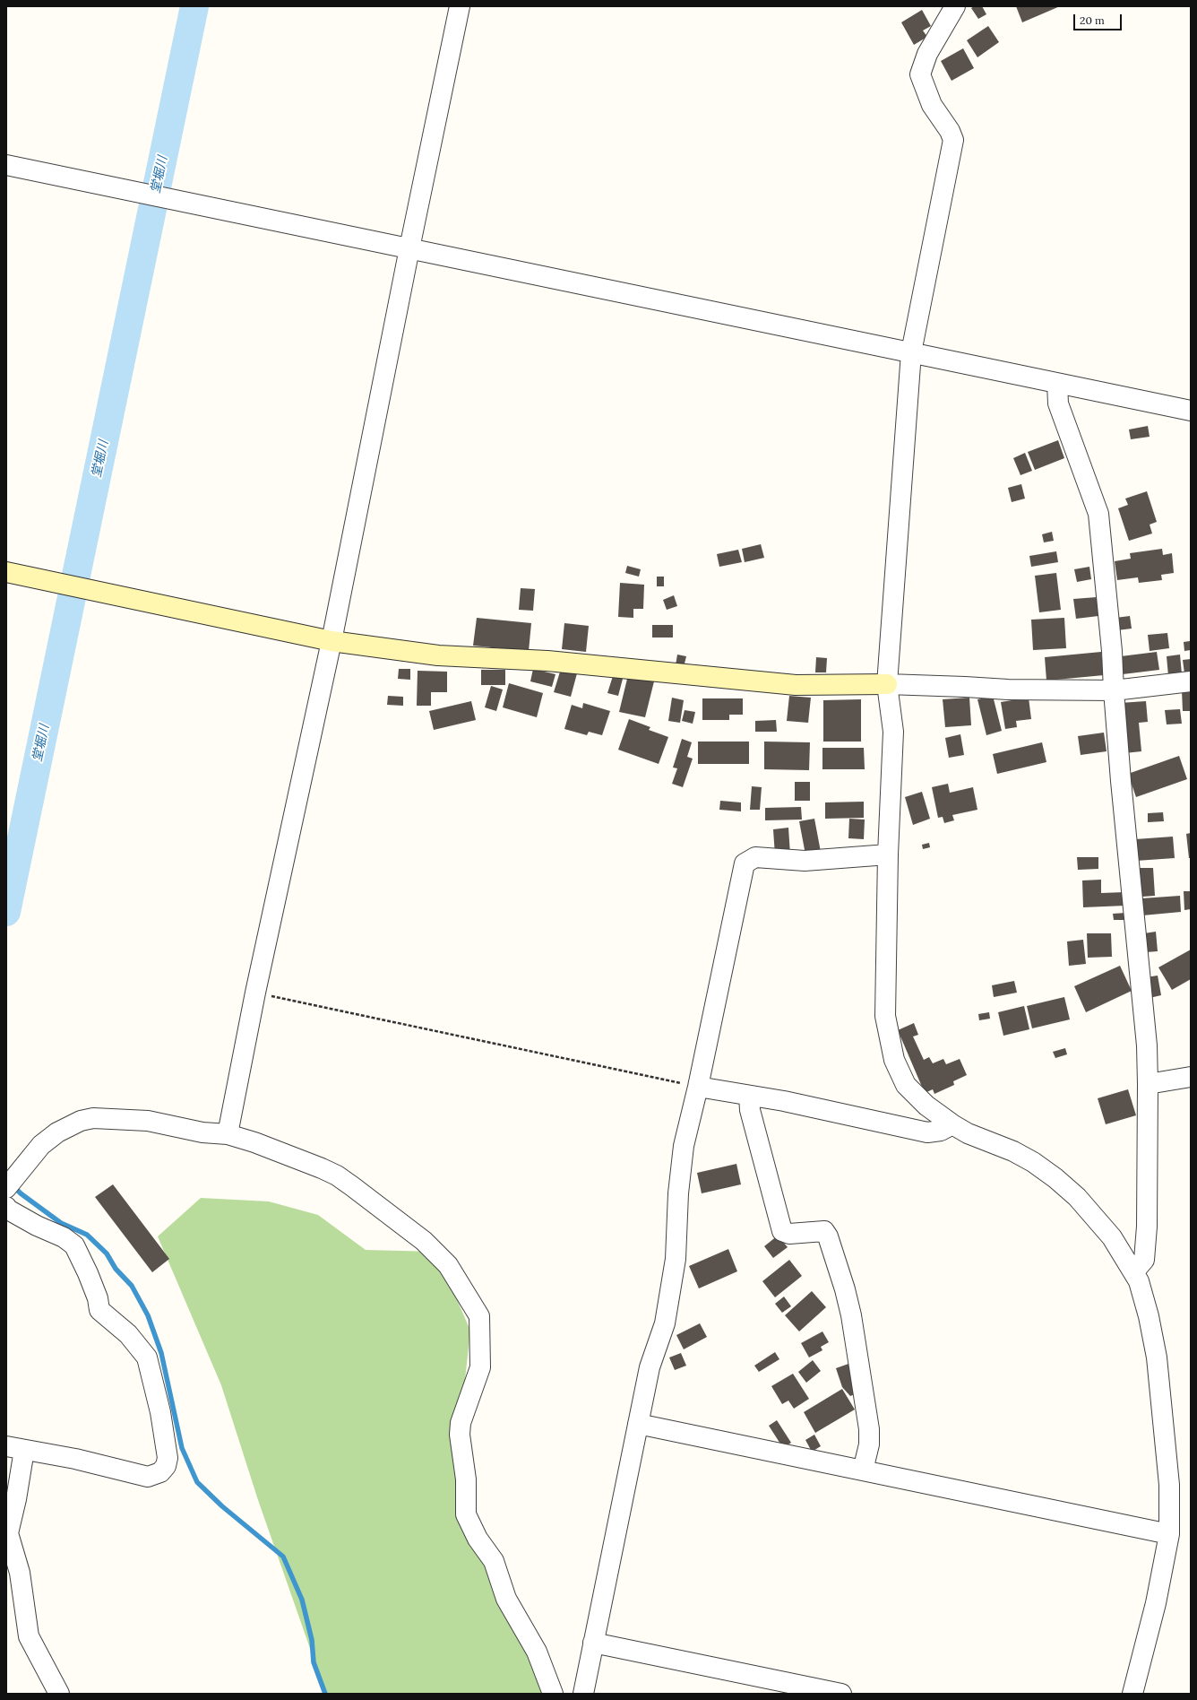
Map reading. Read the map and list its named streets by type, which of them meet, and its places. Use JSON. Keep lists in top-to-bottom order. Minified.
{"water":["堂堀川"],"scale_bar":"20 m"}
